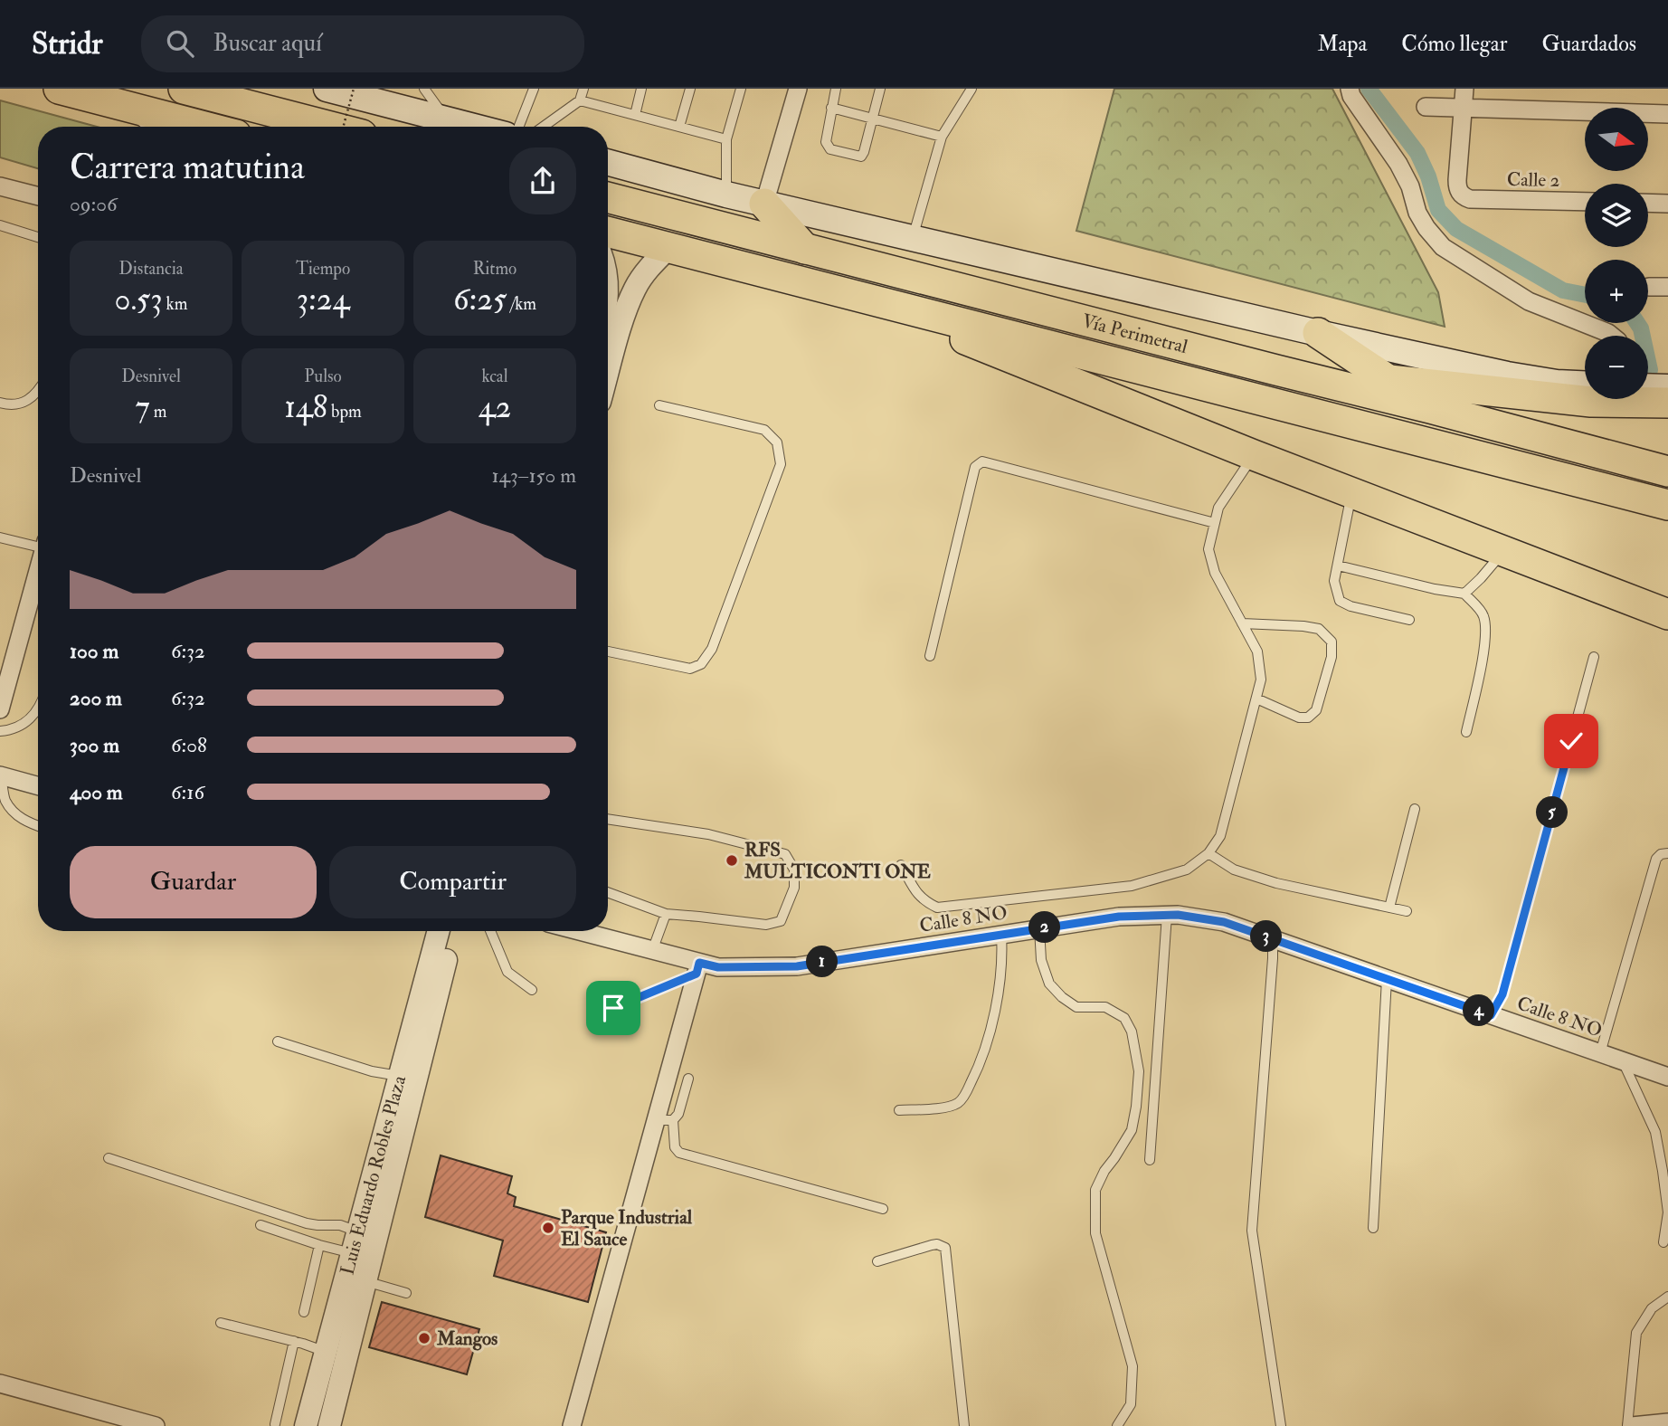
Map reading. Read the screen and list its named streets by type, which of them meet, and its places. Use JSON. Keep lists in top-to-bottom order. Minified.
{"streets":{"highway":["Vía Perimetral"],"street":["Calle 2","Calle 8 NO","Luis Eduardo Robles Plaza"]},"places":["RFS MULTICONTI ONE","Parque Industrial El Sauce","Mangos"],"north":"right","page":{"header":"Stridr","search":"Buscar aquí","nav":["Mapa","Cómo llegar","Guardados"],"map_buttons":["+","−"],"heading":["Carrera matutina","09:06"],"stats":[["Distancia","0.53 km"],["Tiempo","3:24"],["Ritmo","6:25 /km"],["Desnivel","7 m"],["Pulso","148 bpm"],["kcal","42"]],"chart":["Desnivel","143–150 m"],"list":[{"name":"100 m","note":"6:32"},{"name":"200 m","note":"6:32"},{"name":"300 m","note":"6:08"},{"name":"400 m","note":"6:16"}],"pins":["5","2","3","1","4"],"buttons":["Guardar","Compartir"]}}
